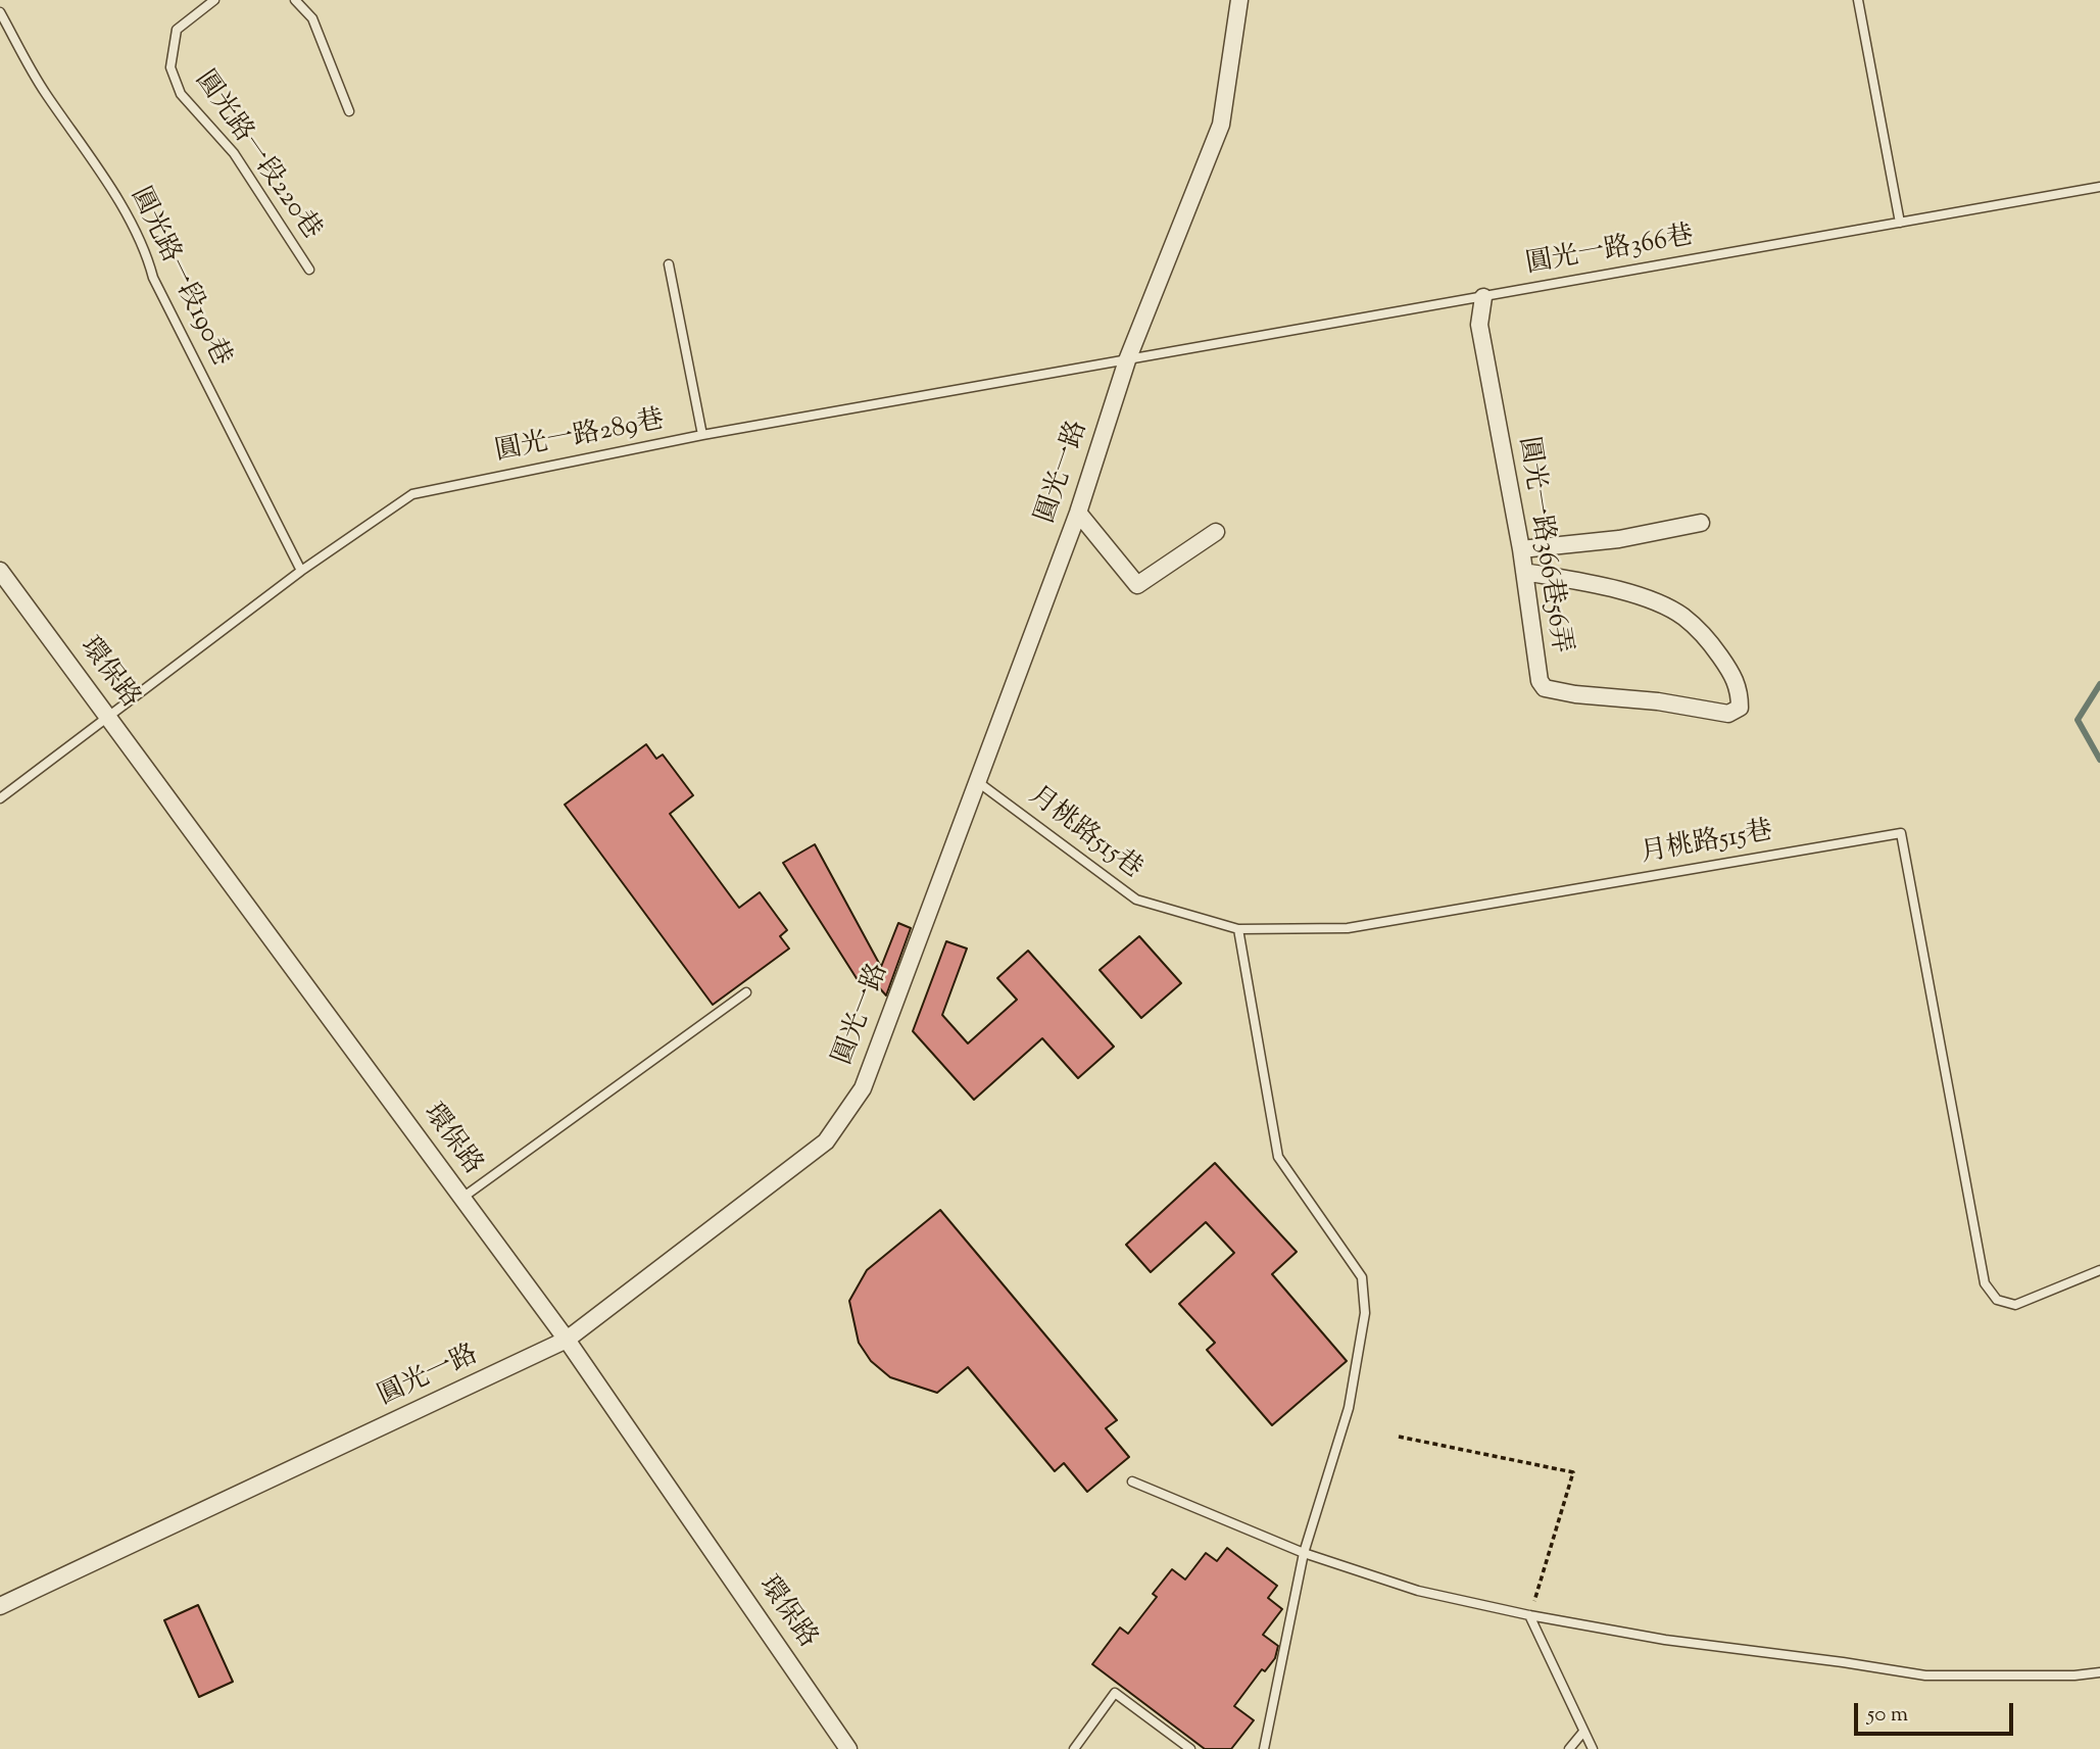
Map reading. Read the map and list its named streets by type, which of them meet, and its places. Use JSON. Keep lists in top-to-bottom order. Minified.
{"streets":{"street":["圓光一路","圓光一路366巷56弄","環保路"],"lane":["圓光路一段220巷","圓光一路366巷","圓光路一段190巷","圓光一路289巷","月桃路515巷"]},"crossings":[["圓光一路366巷","圓光一路289巷"],["圓光一路366巷","圓光一路"],["圓光一路366巷","圓光一路366巷56弄"],["圓光路一段190巷","圓光一路289巷"],["圓光一路289巷","圓光一路"],["圓光一路289巷","環保路"],["圓光一路","環保路"],["圓光一路","月桃路515巷"]],"scale_bar":"50 m"}
